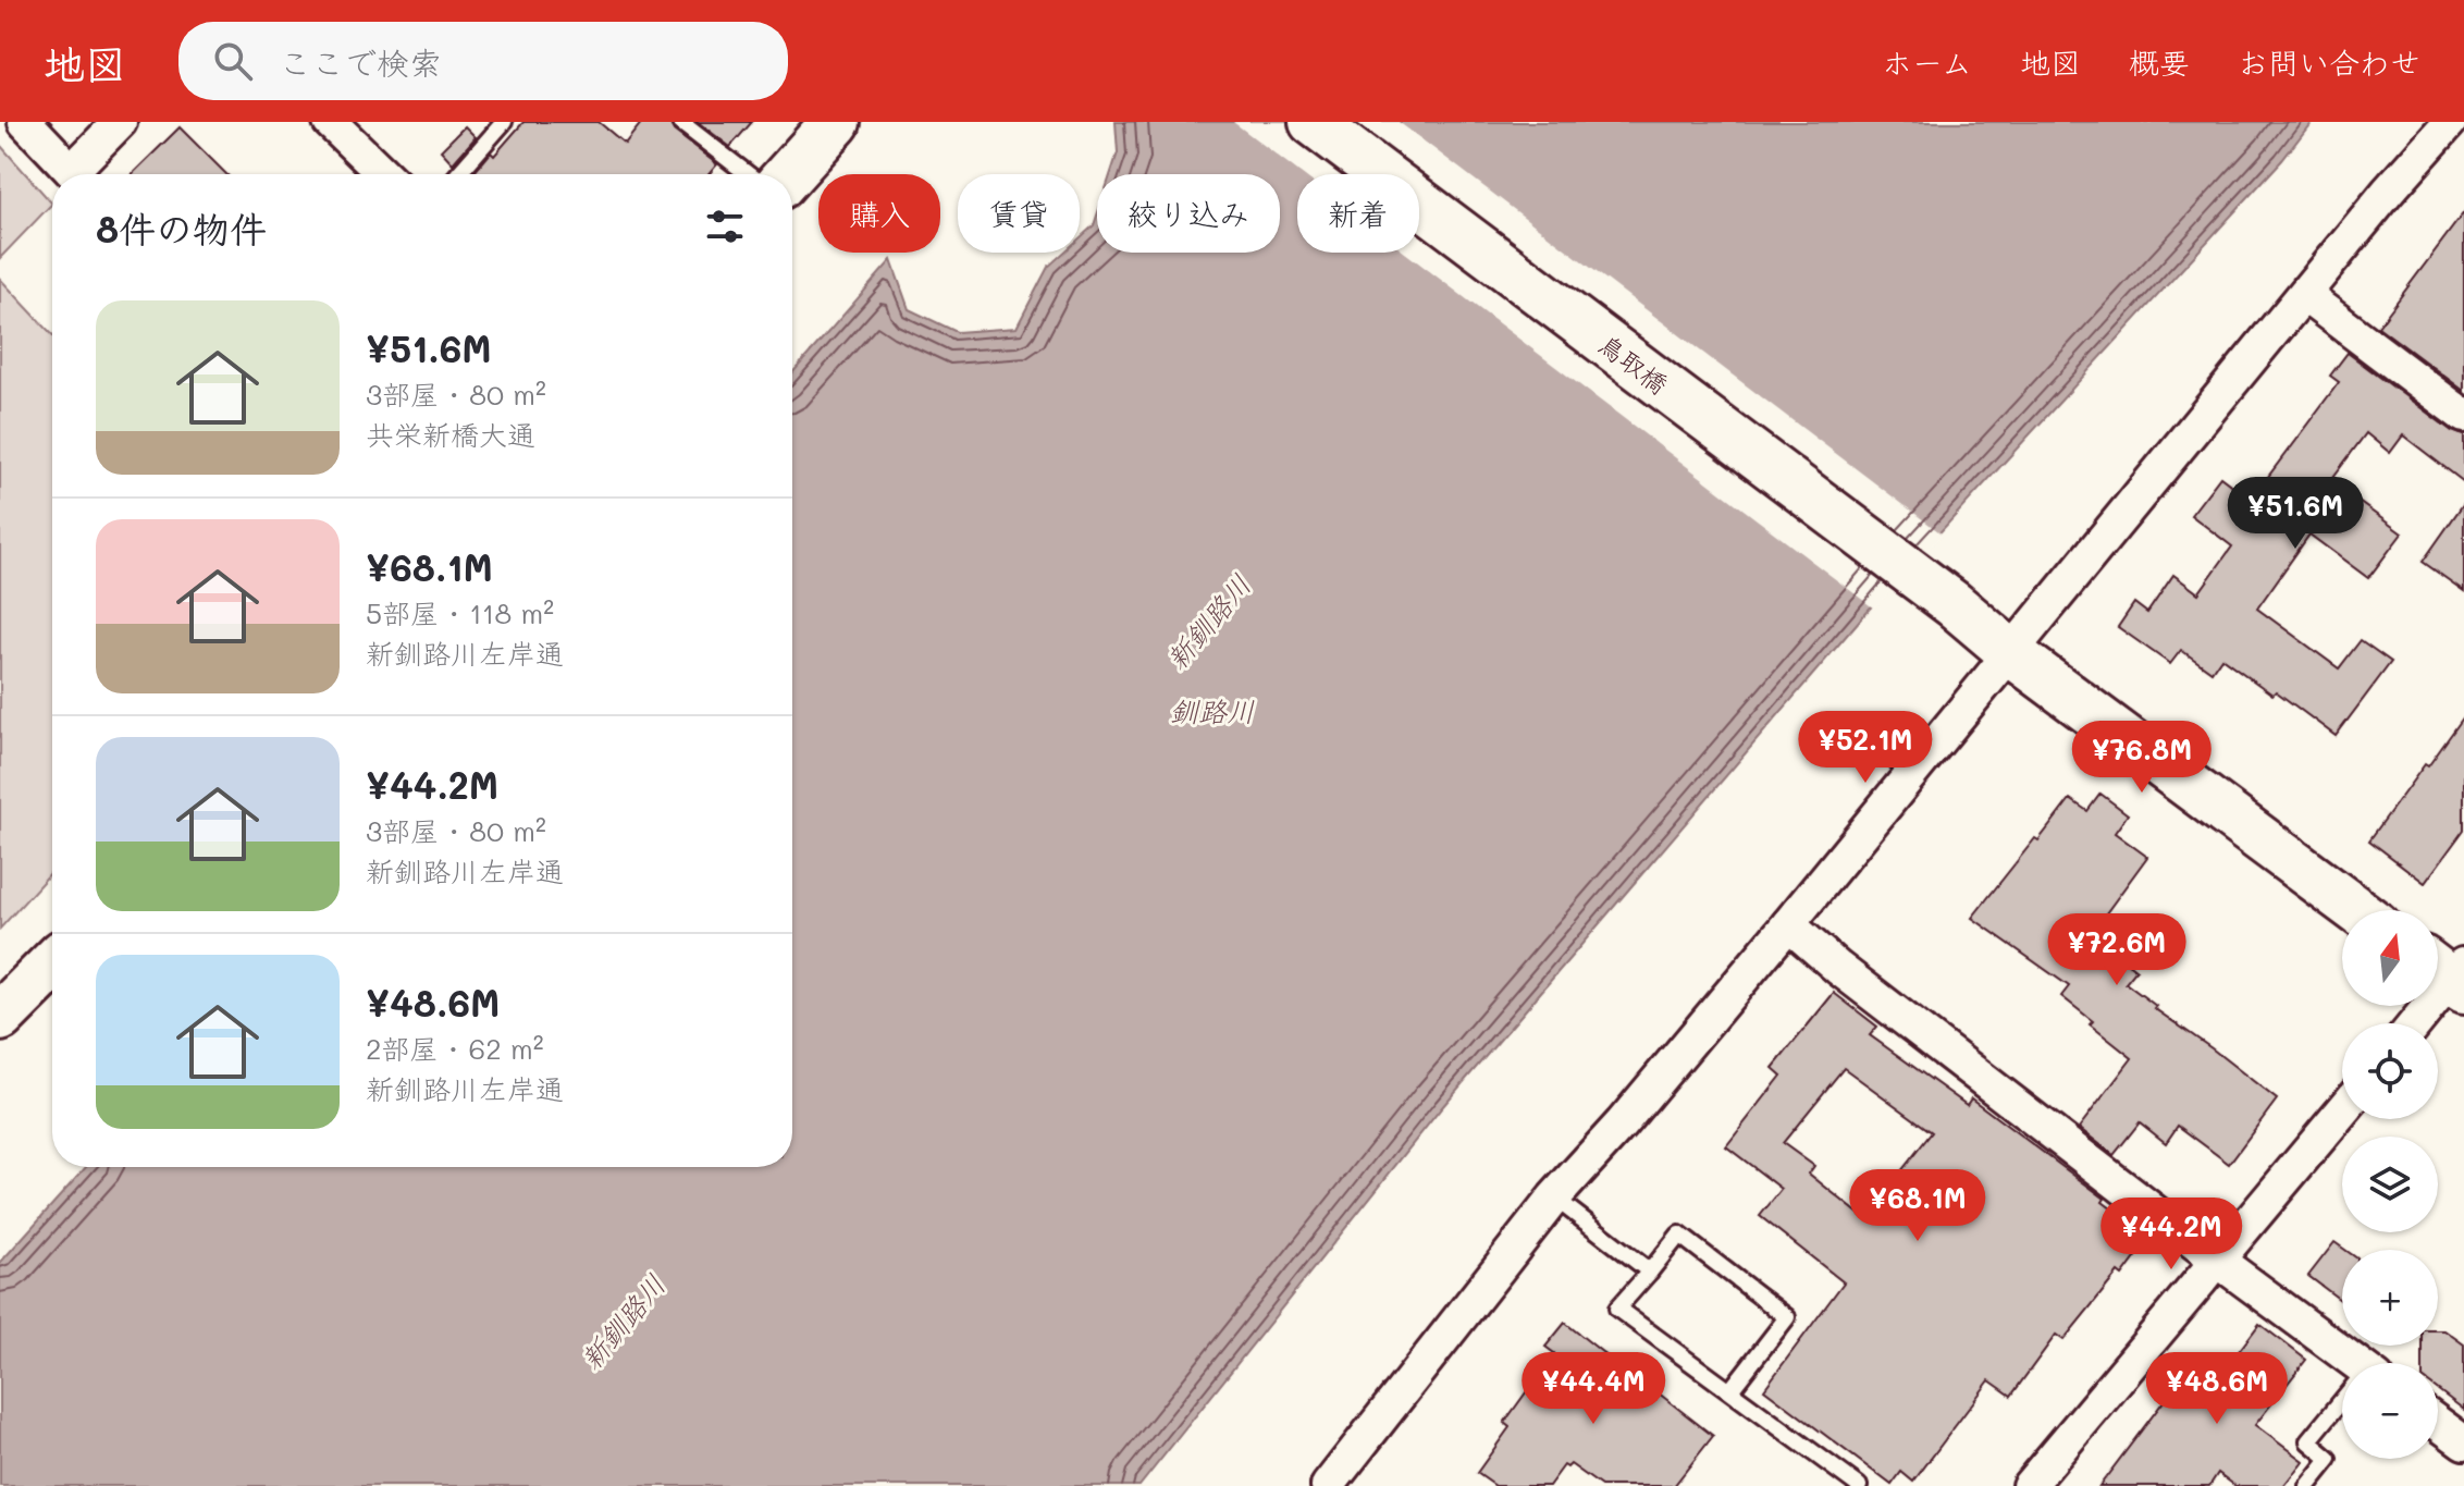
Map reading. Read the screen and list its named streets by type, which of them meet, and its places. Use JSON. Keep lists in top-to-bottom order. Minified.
{"streets":{"street":["鳥取橋"]},"water":["新釧路川","釧路川"],"north":"top","page":{"header":"地図","search":"ここで検索","nav":["ホーム","地図","概要","お問い合わせ"],"chip":["購入","賃貸","絞り込み","新着"],"heading":"8件の物件","list":[{"name":"¥51.6M","note":"3部屋 · 80 m² · 共栄新橋大通"},{"name":"¥68.1M","note":"5部屋 · 118 m² · 新釧路川左岸通"},{"name":"¥44.2M","note":"3部屋 · 80 m² · 新釧路川左岸通"},{"name":"¥48.6M","note":"2部屋 · 62 m² · 新釧路川左岸通"}],"price":["¥51.6M","¥52.1M","¥76.8M","¥72.6M","¥68.1M","¥44.2M","¥44.4M","¥48.6M"],"map_buttons":["+","−"]}}
